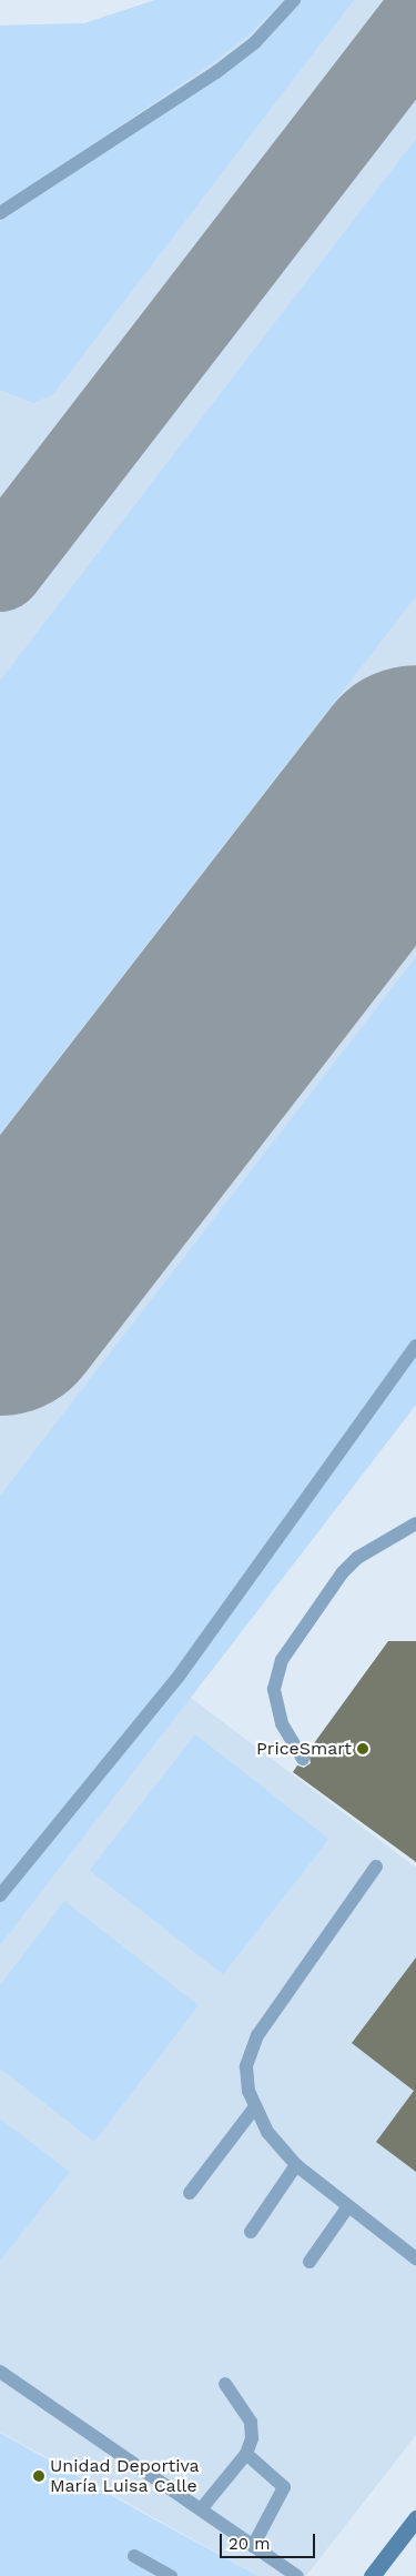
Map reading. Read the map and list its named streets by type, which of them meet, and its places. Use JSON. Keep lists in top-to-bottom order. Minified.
{"places":["PriceSmart","Unidad Deportiva María Luisa Calle"],"scale_bar":"20 m"}
